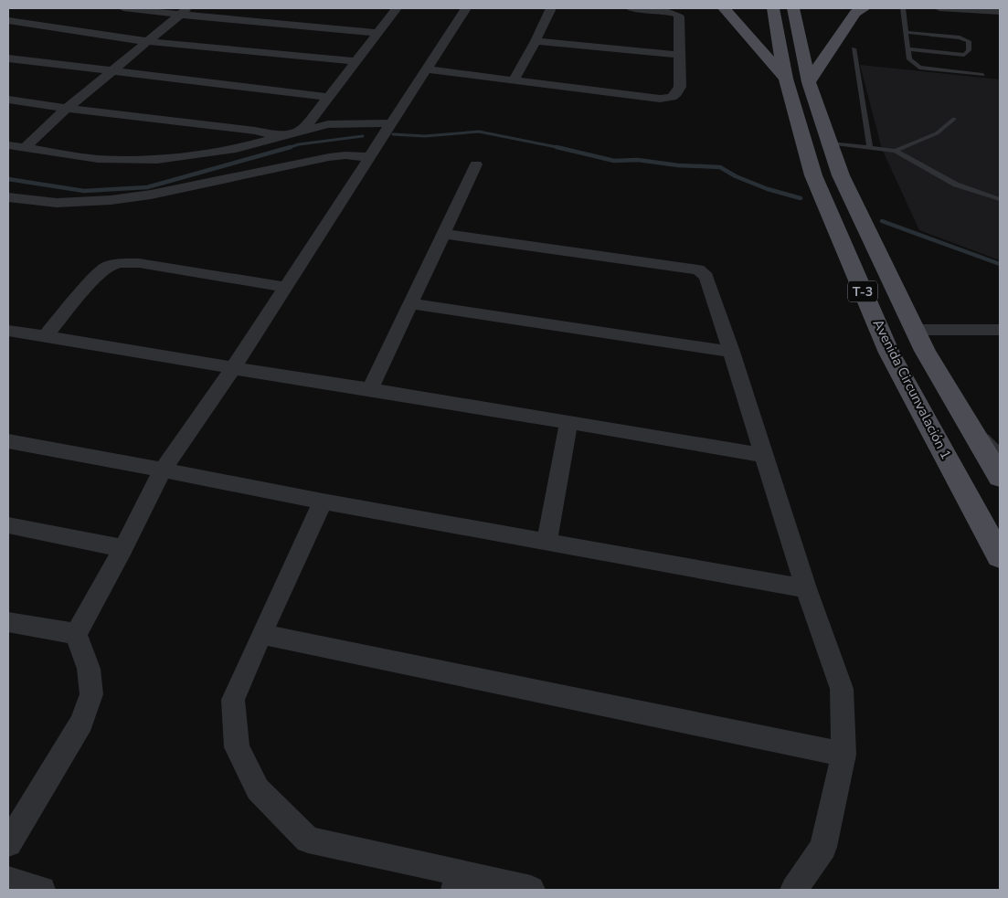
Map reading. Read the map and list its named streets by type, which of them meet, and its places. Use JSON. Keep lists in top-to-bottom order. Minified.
{"streets":{"main road":["T-3","Avenida Circunvalación 1"]}}
